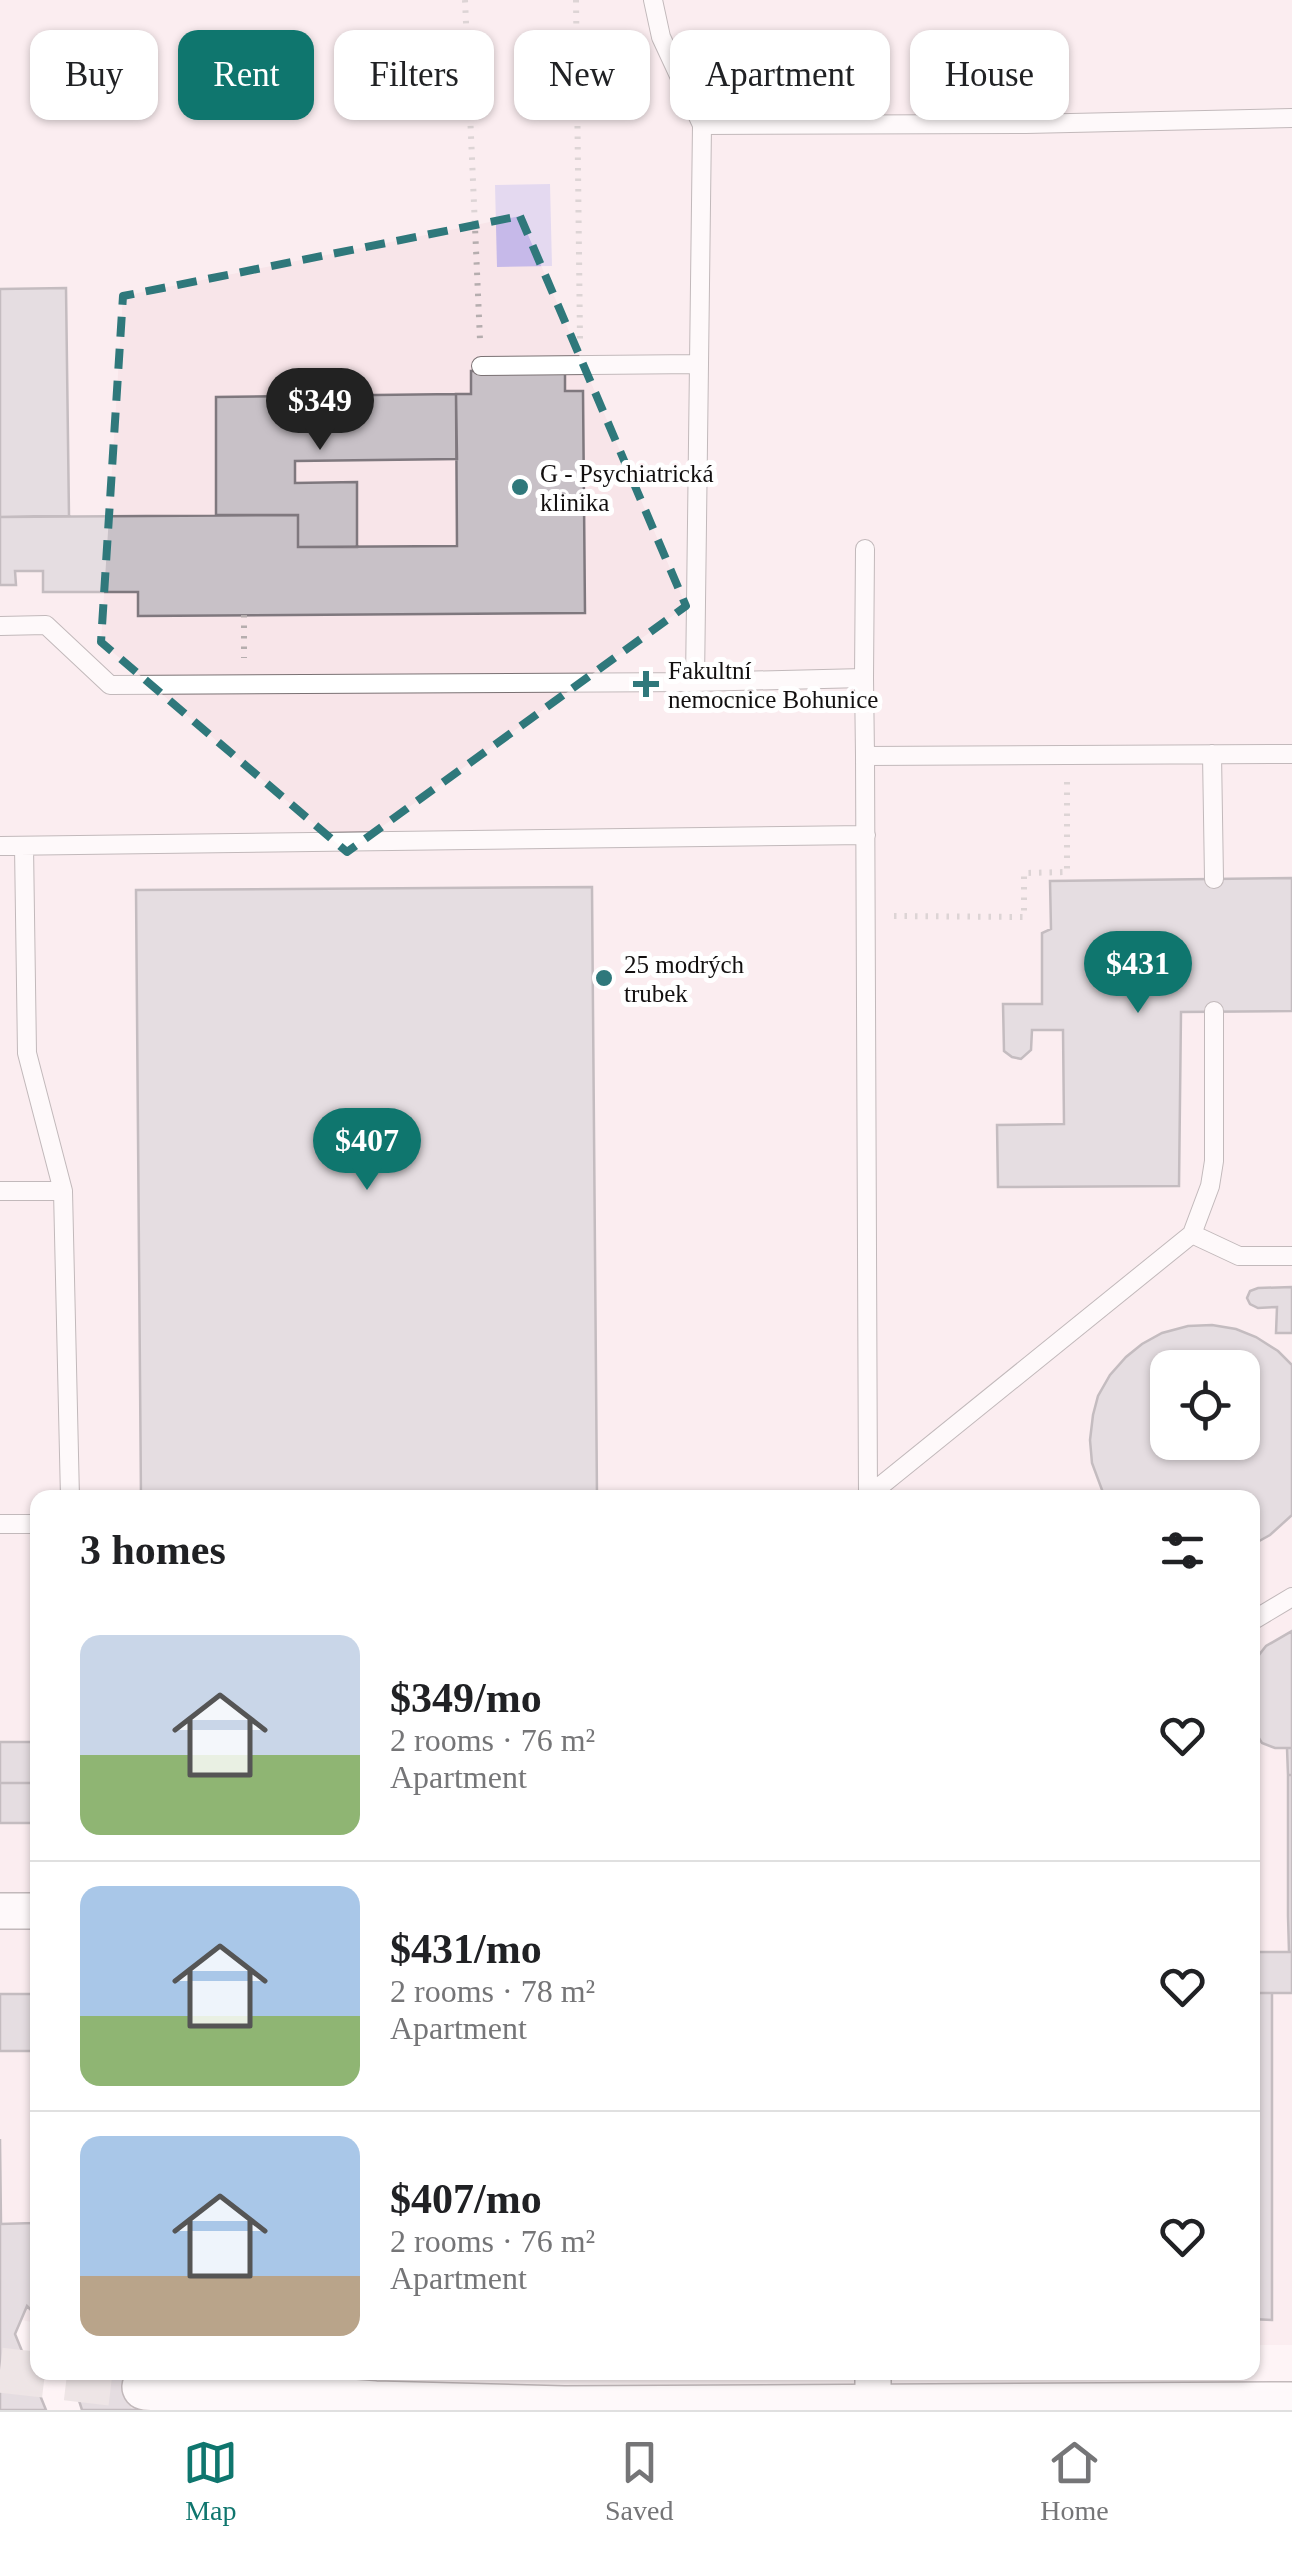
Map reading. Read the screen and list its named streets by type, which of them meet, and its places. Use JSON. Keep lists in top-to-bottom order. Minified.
{"places":{"other":["G - Psychiatrická klinika","25 modrých trubek"],"health":["Fakultní nemocnice Bohunice"]},"page":{"chip":["Buy","Rent","Filters","New","Apartment","House"],"price":["$349","$431","$407"],"heading":"3 homes","list":[{"name":"$349/mo","note":"2 rooms · 76 m² · Apartment"},{"name":"$431/mo","note":"2 rooms · 78 m² · Apartment"},{"name":"$407/mo","note":"2 rooms · 76 m² · Apartment"}],"tabs":["Map","Saved","Home"]}}
